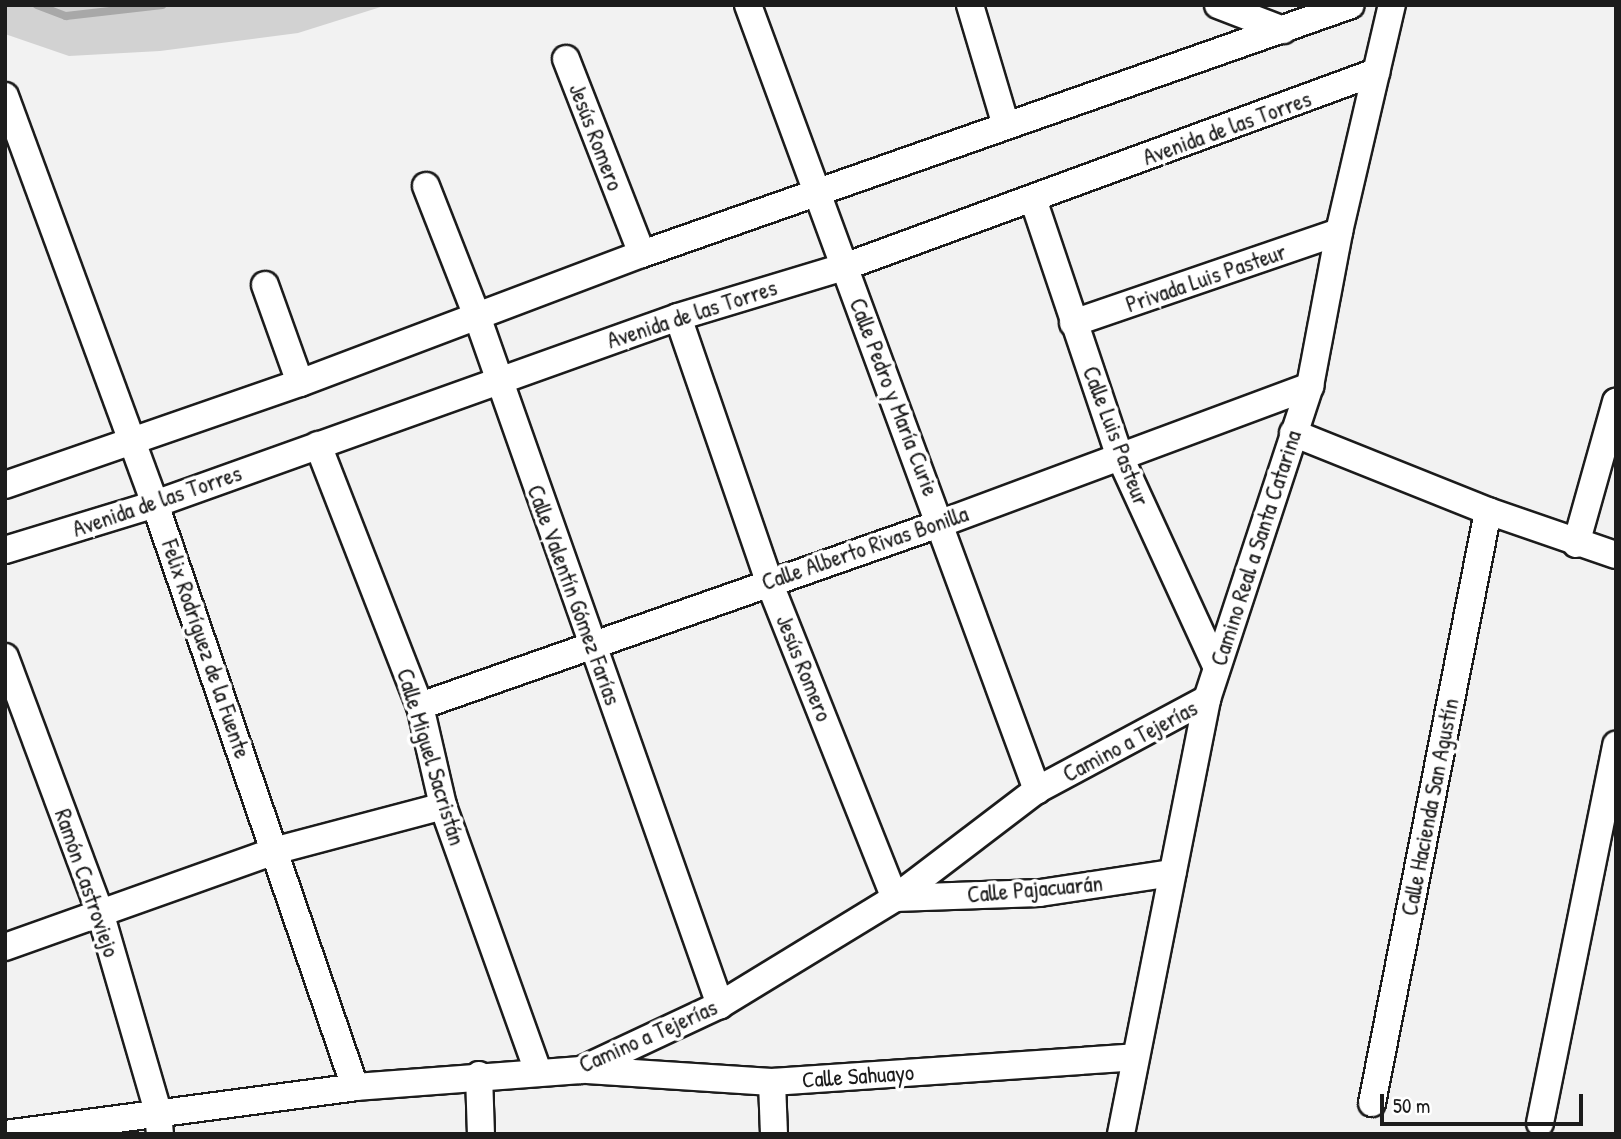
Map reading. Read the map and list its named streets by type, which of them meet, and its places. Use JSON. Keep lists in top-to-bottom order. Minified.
{"streets":{"street":["Avenida de las Torres","Jesús Romero","Privada Luis Pasteur","Calle Pedro y María Curie","Calle Luis Pasteur","Calle Alberto Rivas Bonilla","Camino Real a Santa Catarina","Calle Valentín Gómez Farías","Felix Rodríguez de la Fuente","Camino a Tejerías","Calle Miguel Sacristán","Calle Hacienda San Agustín","Ramón Castroviejo","Calle Pajacuarán","Calle Sahuayo"]},"crossings":[["Avenida de las Torres","Jesús Romero"],["Avenida de las Torres","Calle Pedro y María Curie"],["Avenida de las Torres","Calle Luis Pasteur"],["Avenida de las Torres","Camino Real a Santa Catarina"],["Avenida de las Torres","Calle Valentín Gómez Farías"],["Avenida de las Torres","Felix Rodríguez de la Fuente"],["Avenida de las Torres","Calle Miguel Sacristán"],["Jesús Romero","Calle Alberto Rivas Bonilla"],["Jesús Romero","Camino a Tejerías"],["Jesús Romero","Calle Pajacuarán"],["Privada Luis Pasteur","Calle Luis Pasteur"],["Privada Luis Pasteur","Camino Real a Santa Catarina"],["Calle Pedro y María Curie","Calle Alberto Rivas Bonilla"],["Calle Pedro y María Curie","Camino a Tejerías"],["Calle Luis Pasteur","Calle Alberto Rivas Bonilla"],["Calle Luis Pasteur","Camino Real a Santa Catarina"],["Calle Alberto Rivas Bonilla","Camino Real a Santa Catarina"],["Calle Alberto Rivas Bonilla","Calle Valentín Gómez Farías"],["Calle Alberto Rivas Bonilla","Calle Miguel Sacristán"],["Camino Real a Santa Catarina","Camino a Tejerías"],["Camino Real a Santa Catarina","Calle Pajacuarán"],["Camino Real a Santa Catarina","Calle Sahuayo"],["Calle Valentín Gómez Farías","Camino a Tejerías"],["Felix Rodríguez de la Fuente","Camino a Tejerías"],["Camino a Tejerías","Calle Miguel Sacristán"],["Camino a Tejerías","Ramón Castroviejo"],["Camino a Tejerías","Calle Pajacuarán"],["Camino a Tejerías","Calle Sahuayo"]],"scale_bar":"50 m"}
